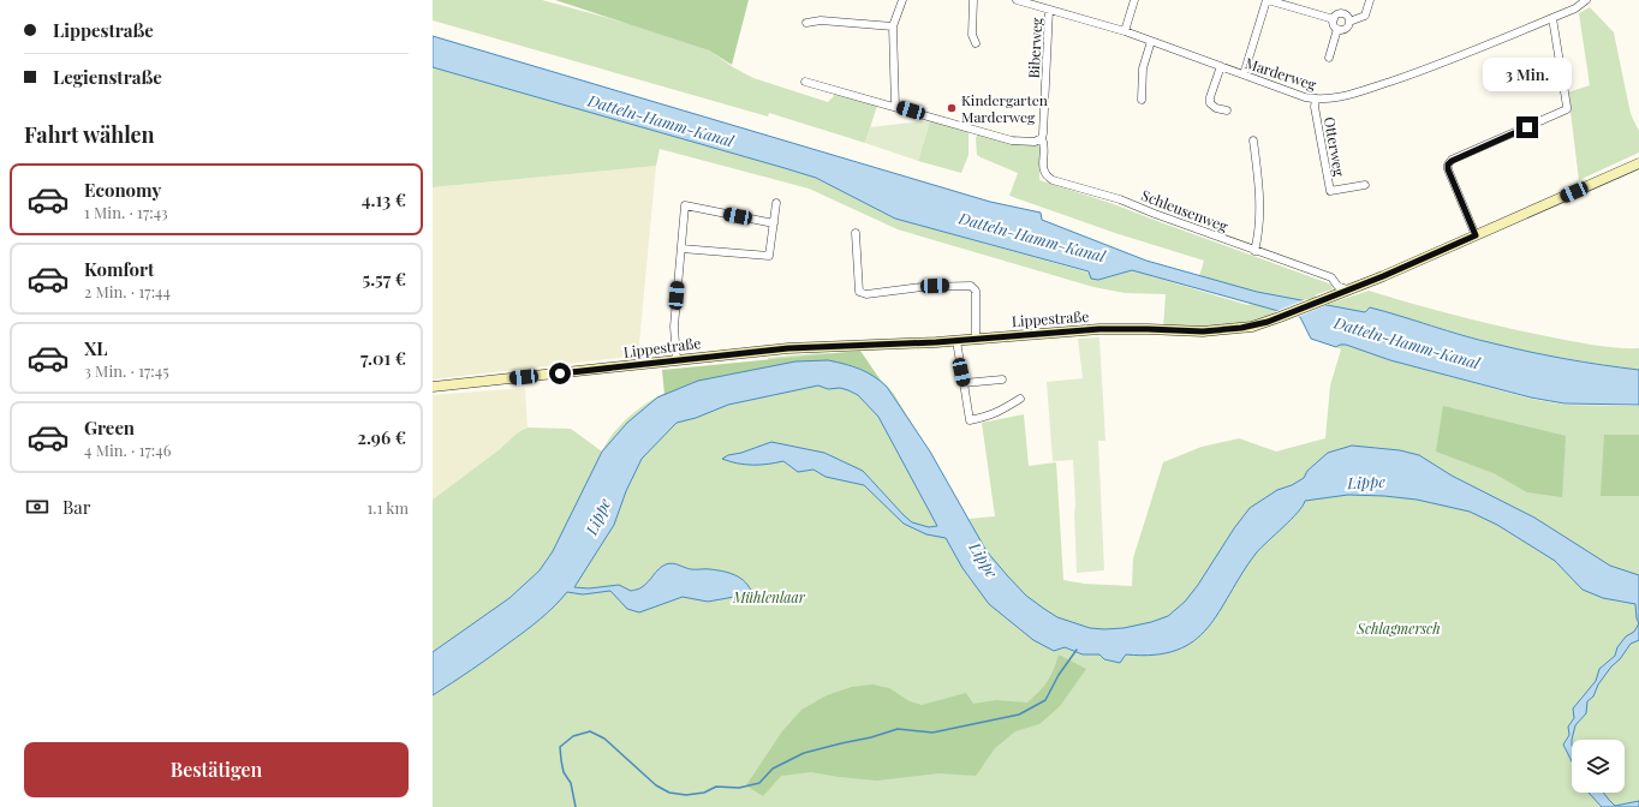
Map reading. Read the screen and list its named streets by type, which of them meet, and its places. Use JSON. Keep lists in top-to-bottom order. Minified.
{"streets":{"main road":["Lippestraße"],"street":["Biberweg","Marderweg","Otterweg","Schleusenweg"]},"crossings":[["Biberweg","Marderweg"],["Biberweg","Schleusenweg"],["Marderweg","Otterweg"],["Schleusenweg","Lippestraße"]],"water":["Datteln-Hamm-Kanal","Lippe"],"parks":["Mühlenlaar","Schlagmersch"],"places":["Kindergarten Marderweg"],"page":{"banner":["Lippestraße","Legienstraße"],"bubble":"3 Min.","heading":"Fahrt wählen","list":[{"name":"Economy","note":"1 Min. · 17:43","value":"4.13 €"},{"name":"Komfort","note":"2 Min. · 17:44","value":"5.57 €"},{"name":"XL","note":"3 Min. · 17:45","value":"7.01 €"},{"name":"Green","note":"4 Min. · 17:46","value":"2.96 €"}],"pay":["Bar","1.1 km"],"buttons":"Bestätigen"}}
